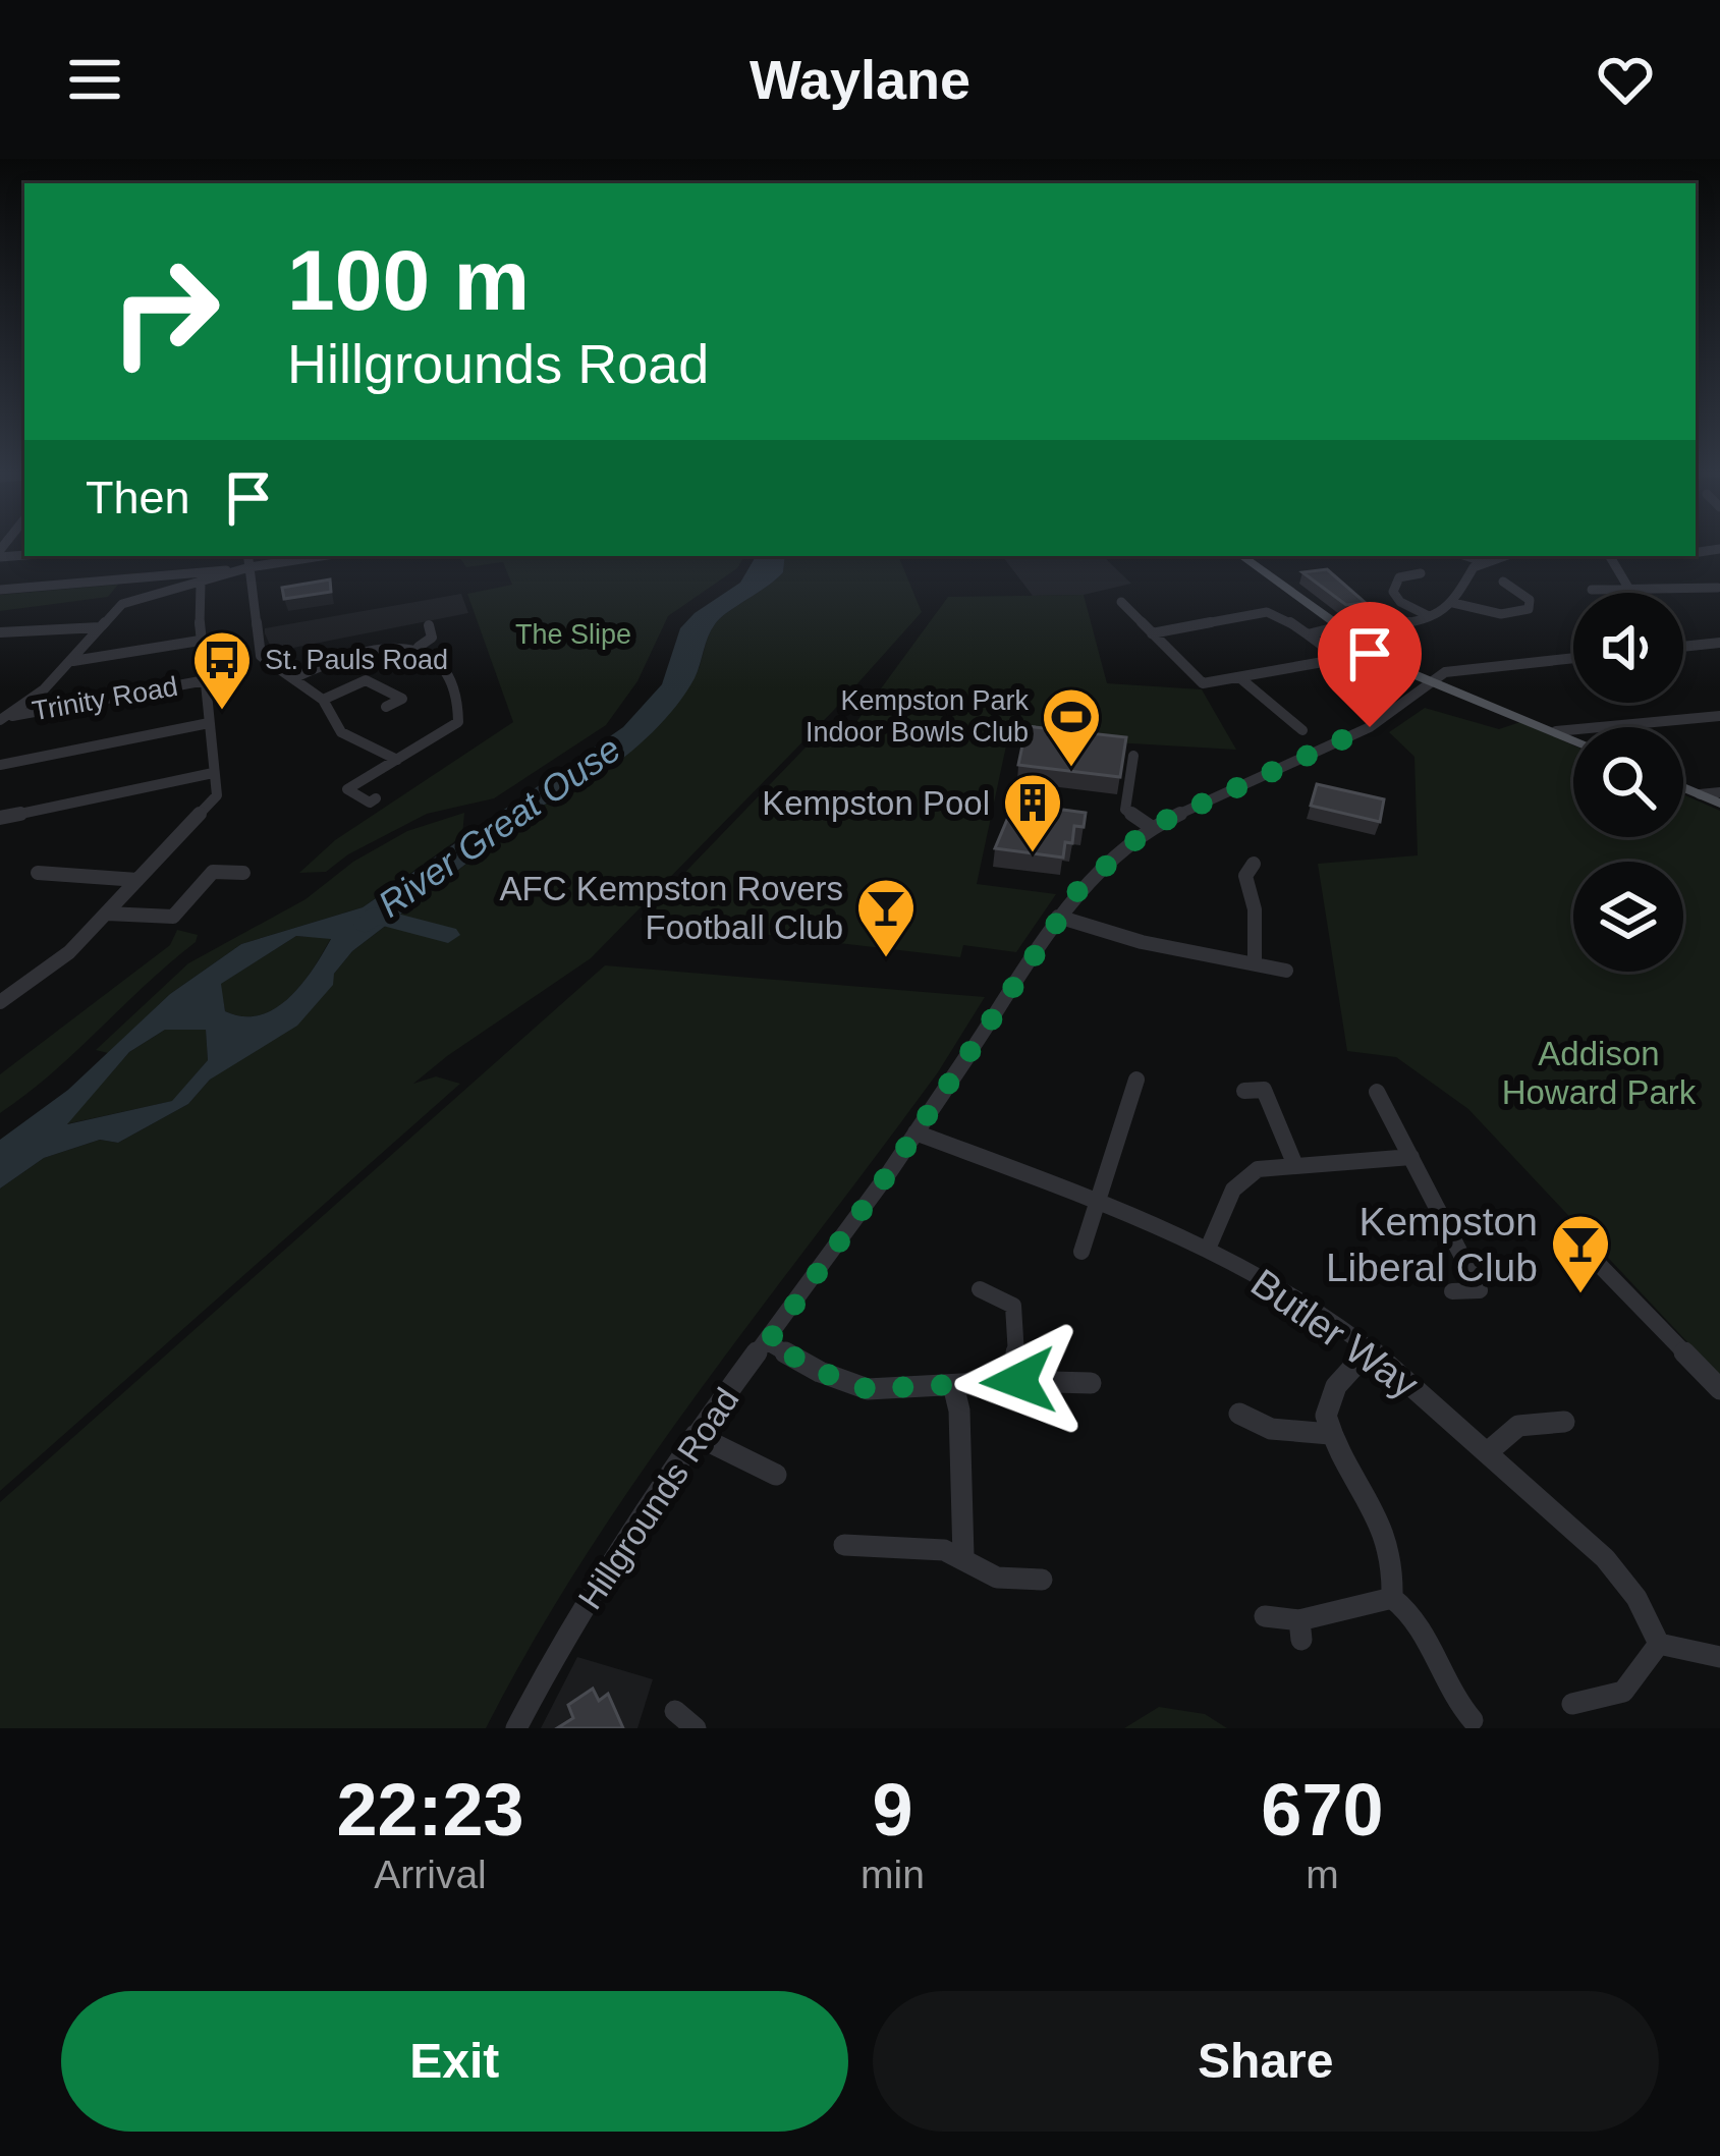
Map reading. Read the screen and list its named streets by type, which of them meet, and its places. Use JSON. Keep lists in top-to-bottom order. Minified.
{"streets":{"street":["Trinity Road","Butler Way","Hillgrounds Road"]},"crossings":[["Butler Way","Hillgrounds Road"]],"water":["River Great Ouse"],"parks":["The Slipe","Addison Howard Park"],"places":{"bus stop":["St. Pauls Road"],"sports":["Kempston Park Indoor Bowls Club"],"building":["Kempston Pool"],"bar":["AFC Kempston Rovers Football Club","Kempston Liberal Club"]},"page":{"header":"Waylane","turn":["100 m","Hillgrounds Road"],"then":"Then","eta":["22:23","Arrival","9","min","670","m"],"buttons":["Exit","Share"]}}
